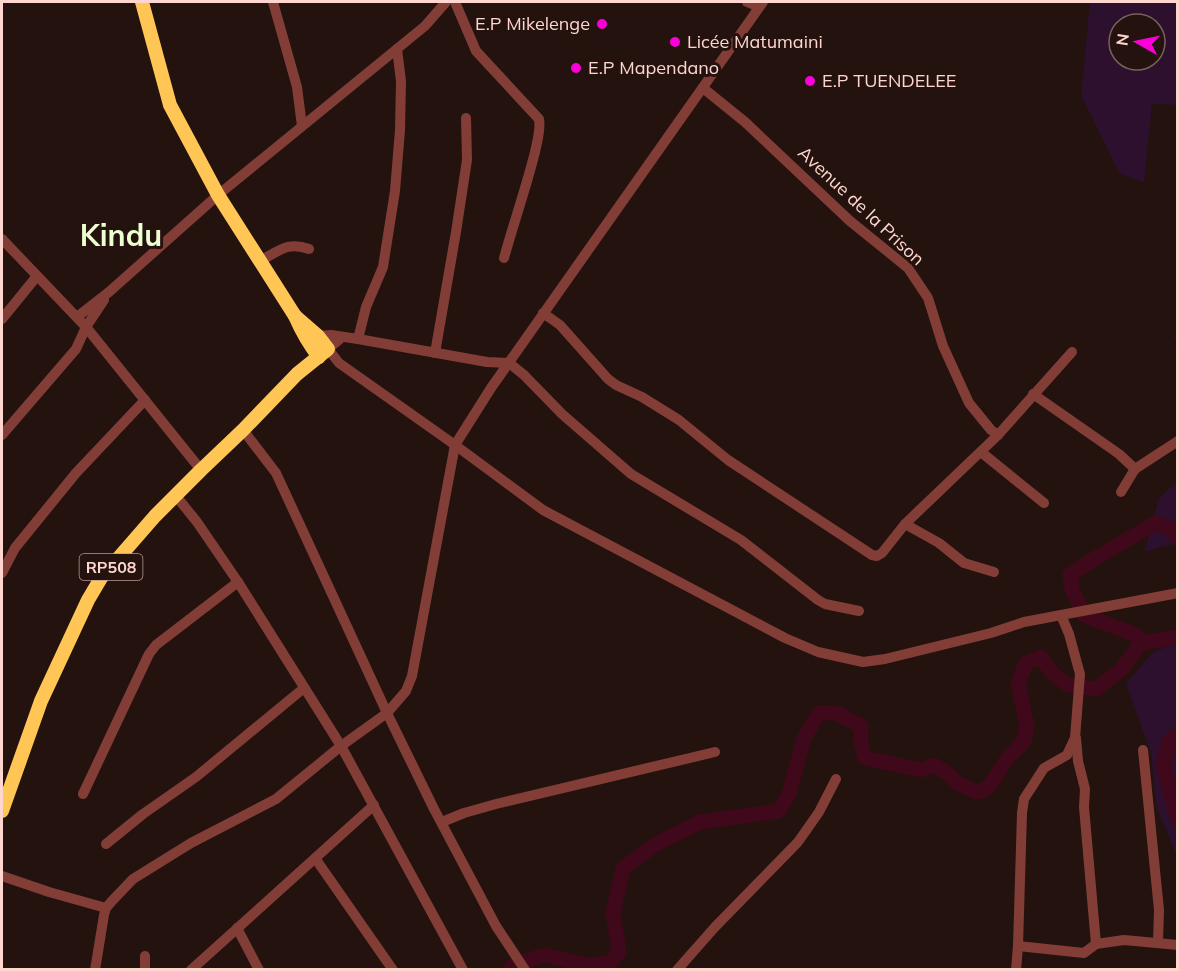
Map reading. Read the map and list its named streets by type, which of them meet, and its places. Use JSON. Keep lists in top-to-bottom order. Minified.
{"streets":{"main road":["RP508"],"street":["Avenue de la Prison"]},"districts":["Kindu"],"places":["E.P Mikelenge","Licée Matumaini","E.P Mapendano","E.P TUENDELEE"],"north":"left"}
